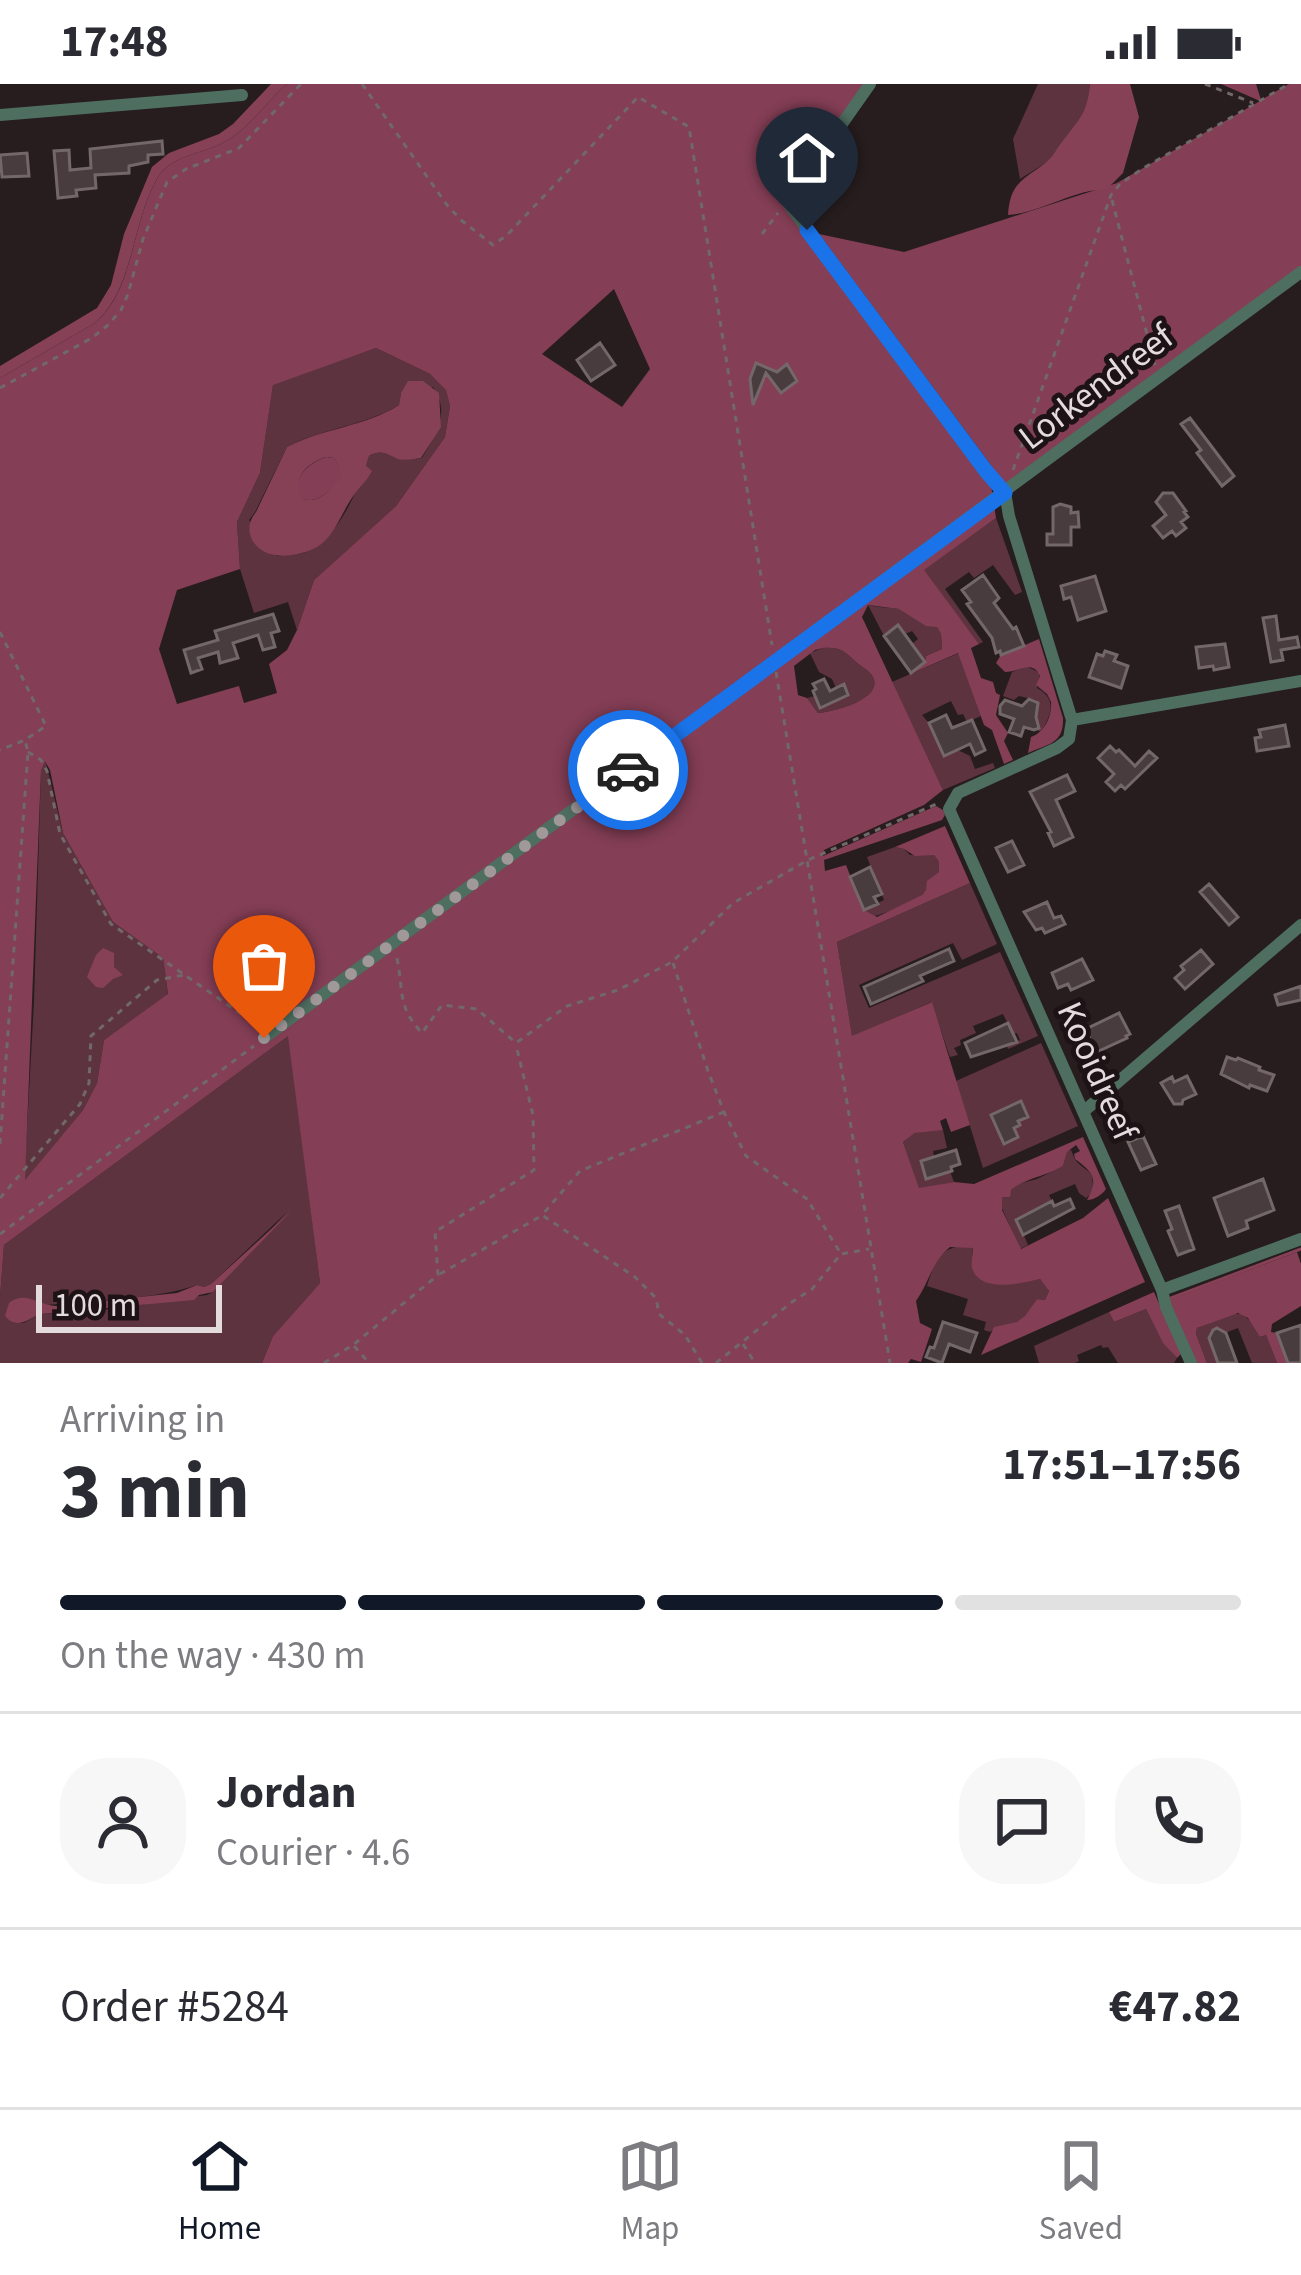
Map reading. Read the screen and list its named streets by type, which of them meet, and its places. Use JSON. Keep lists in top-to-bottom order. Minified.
{"streets":{"street":["Lorkendreef","Kooidreef"]},"scale_bar":"100 m","page":{"status":"17:48","scale":"100 m","heading":["3 min","Arriving in","17:51–17:56"],"panel":["Jordan","Courier · 4.6","Order #5284","€47.82"],"bar":"On the way · 430 m","tabs":["Home","Map","Saved"]}}
